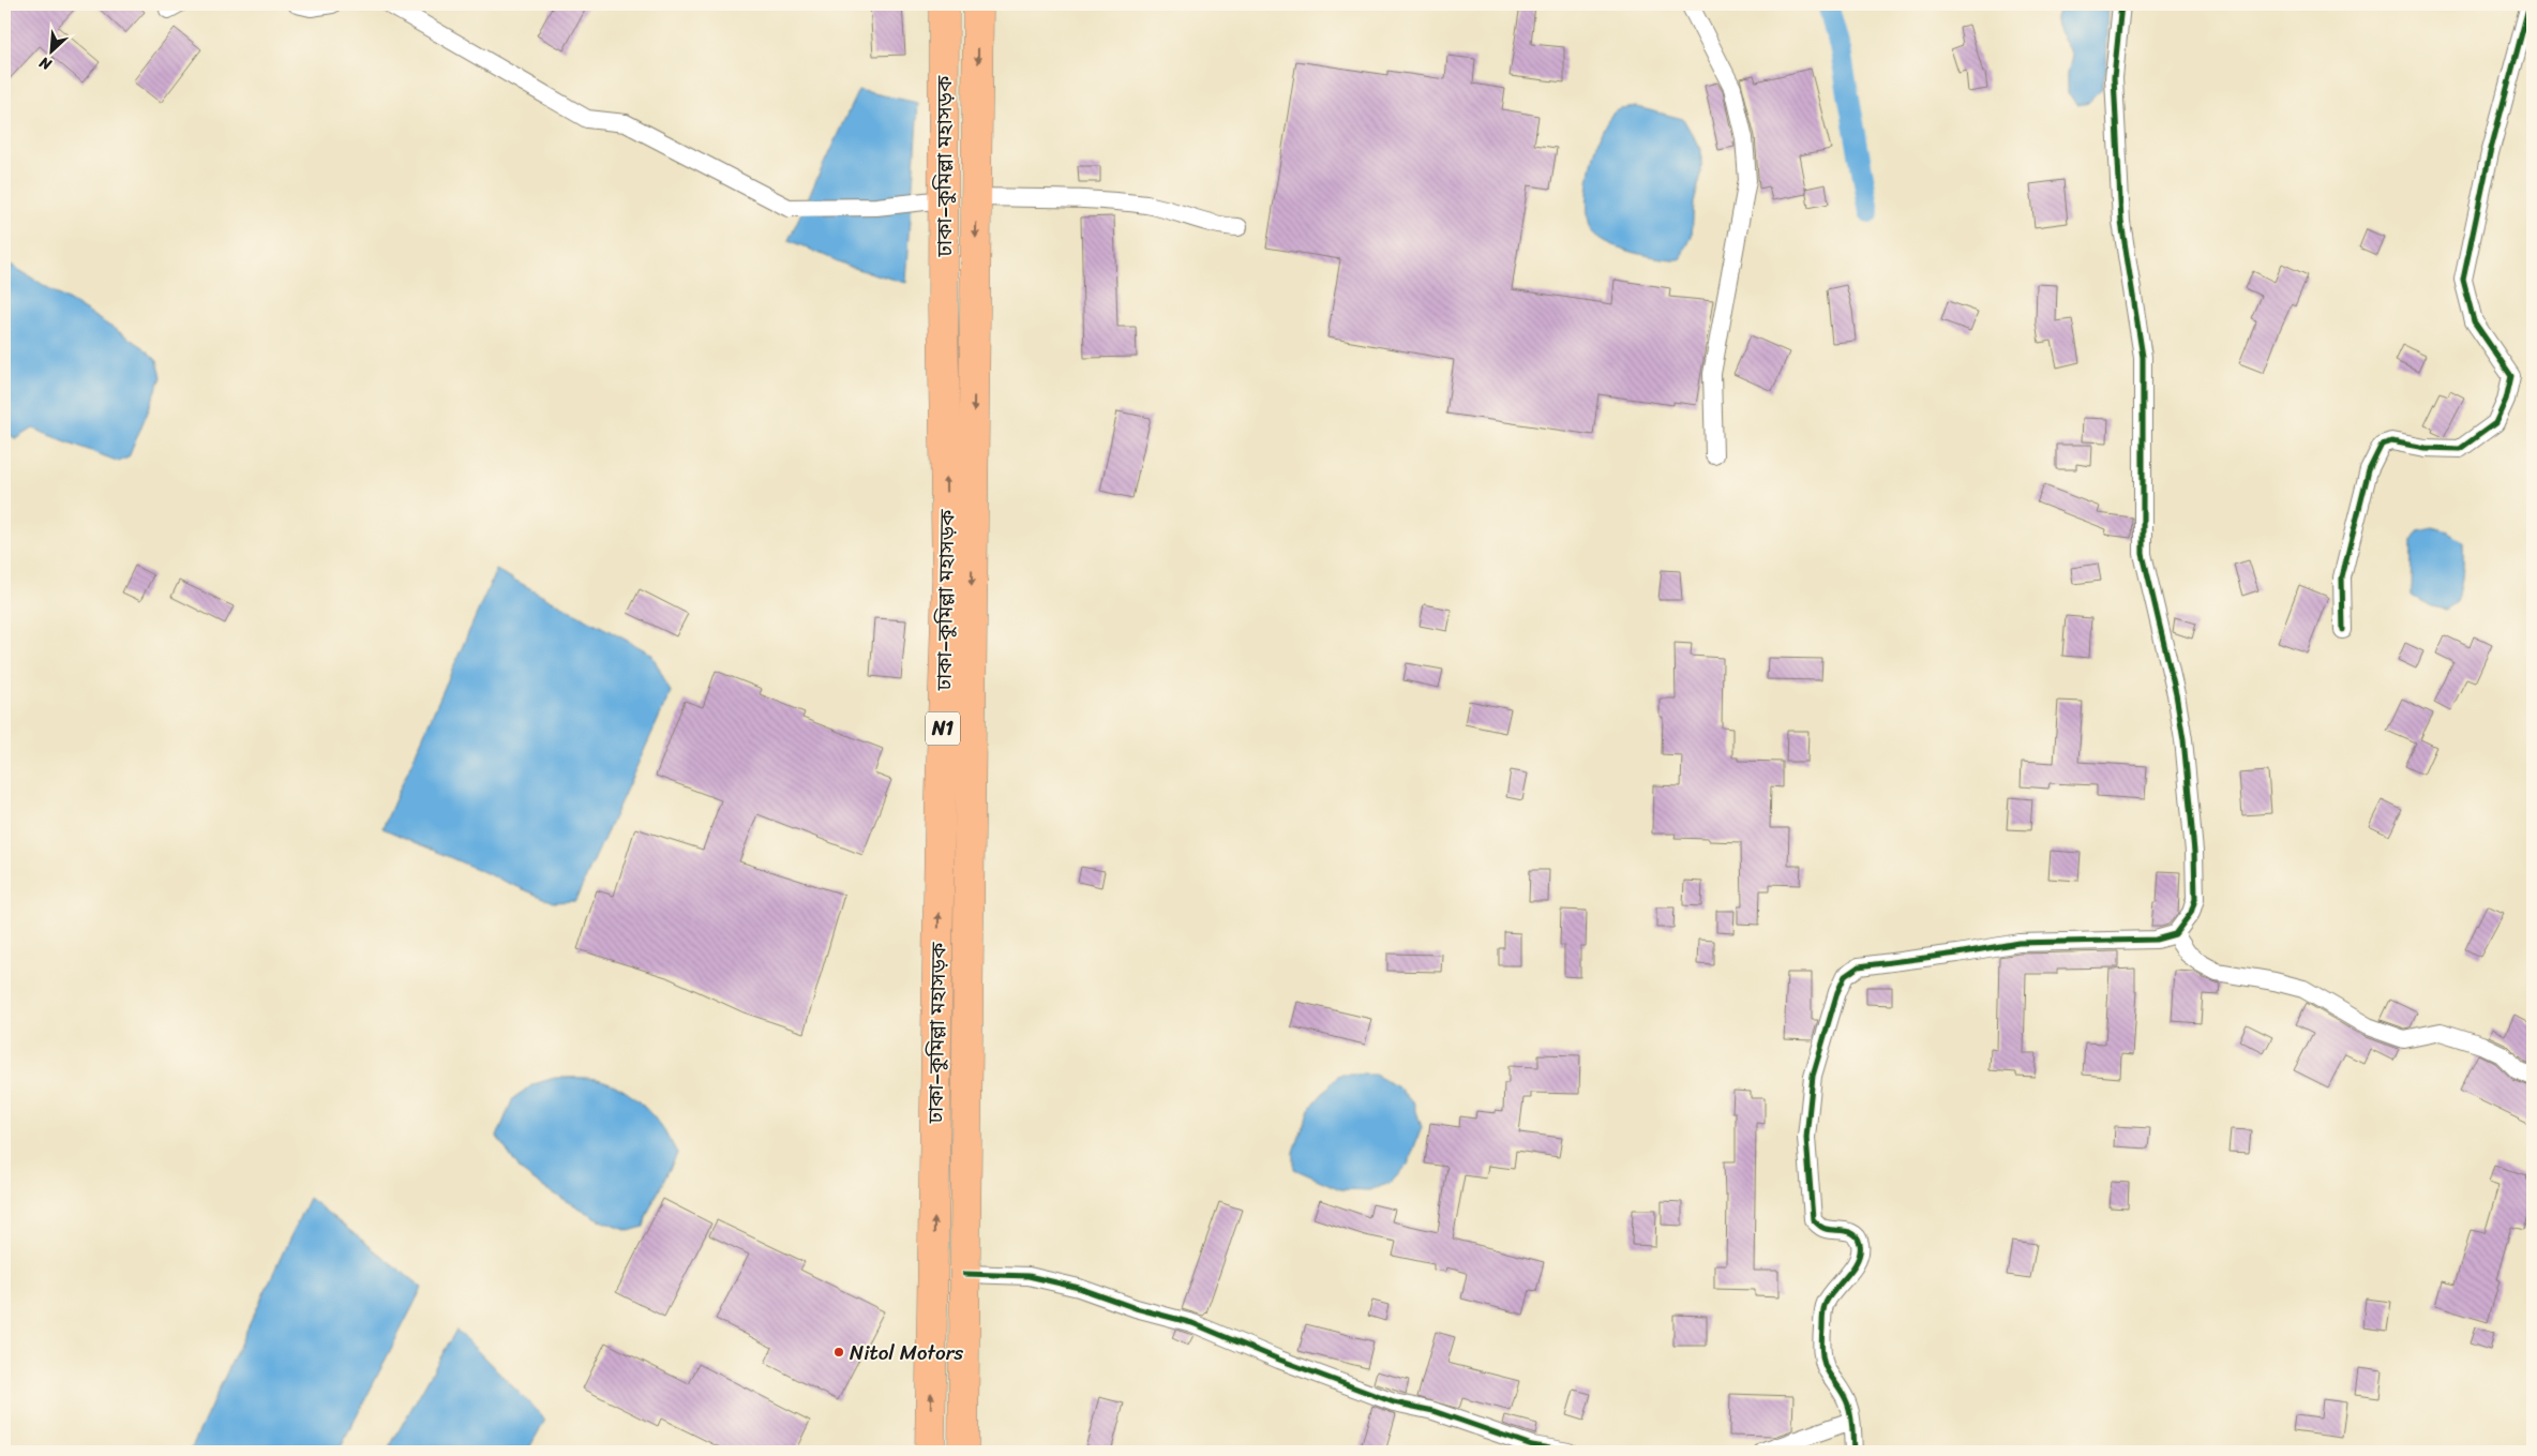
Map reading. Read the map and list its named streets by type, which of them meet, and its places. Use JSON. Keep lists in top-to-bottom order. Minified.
{"streets":{"highway":["ঢাকা–কুমিল্লা মহাসড়ক","N1"]},"places":["Nitol Motors"],"north":"bottom left"}
